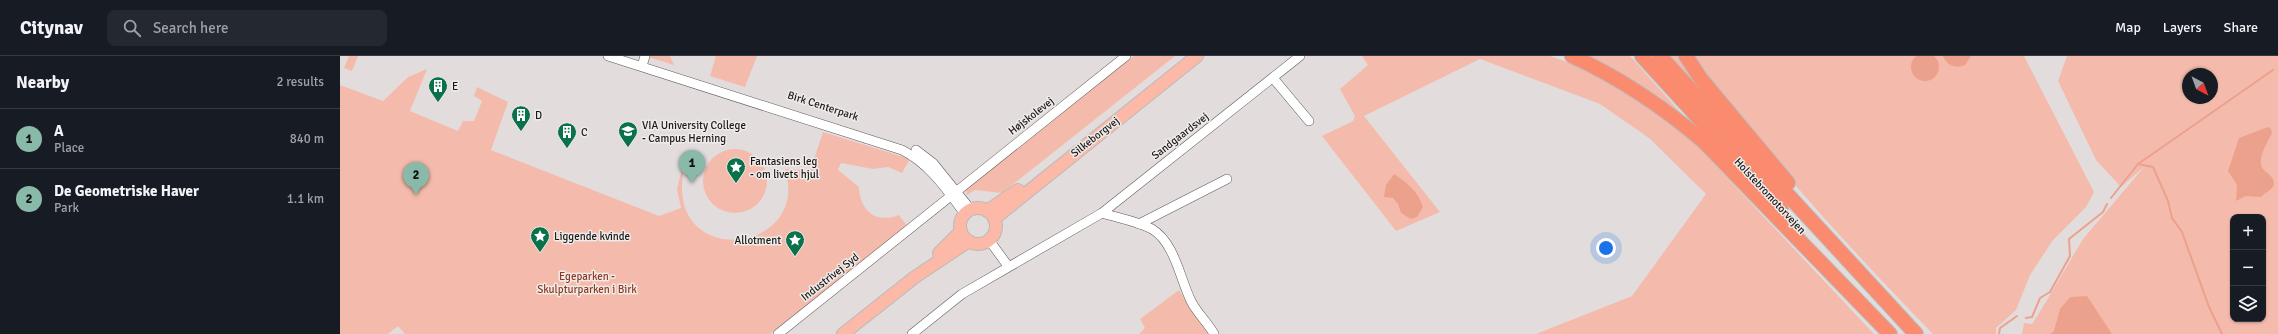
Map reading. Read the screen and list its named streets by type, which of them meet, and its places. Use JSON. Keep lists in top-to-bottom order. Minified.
{"streets":{"highway":["Holstebromotorvejen"],"main road":["Silkeborgvej"],"street":["Birk Centerpark","Højskolevej","Sandgaardsvej","Industrivej Syd"]},"crossings":[["Birk Centerpark","Højskolevej"],["Birk Centerpark","Silkeborgvej"],["Højskolevej","Industrivej Syd"]],"parks":["Egeparken - Skulpturparken i Birk"],"places":{"building":["E","D","C"],"school or university":["VIA University College - Campus Herning"],"place":["Fantasiens leg - om livets hjul","Liggende kvinde","Allotment"]},"north":"bottom right","page":{"header":"Citynav","search":"Search here","nav":["Map","Layers","Share"],"heading":["Nearby","2 results"],"list":[{"mark":"1","name":"A","note":"Place","value":"840 m"},{"mark":"2","name":"De Geometriske Haver","note":"Park","value":"1.1 km"}],"pins":["1","2"],"map_buttons":["+","−"]}}
